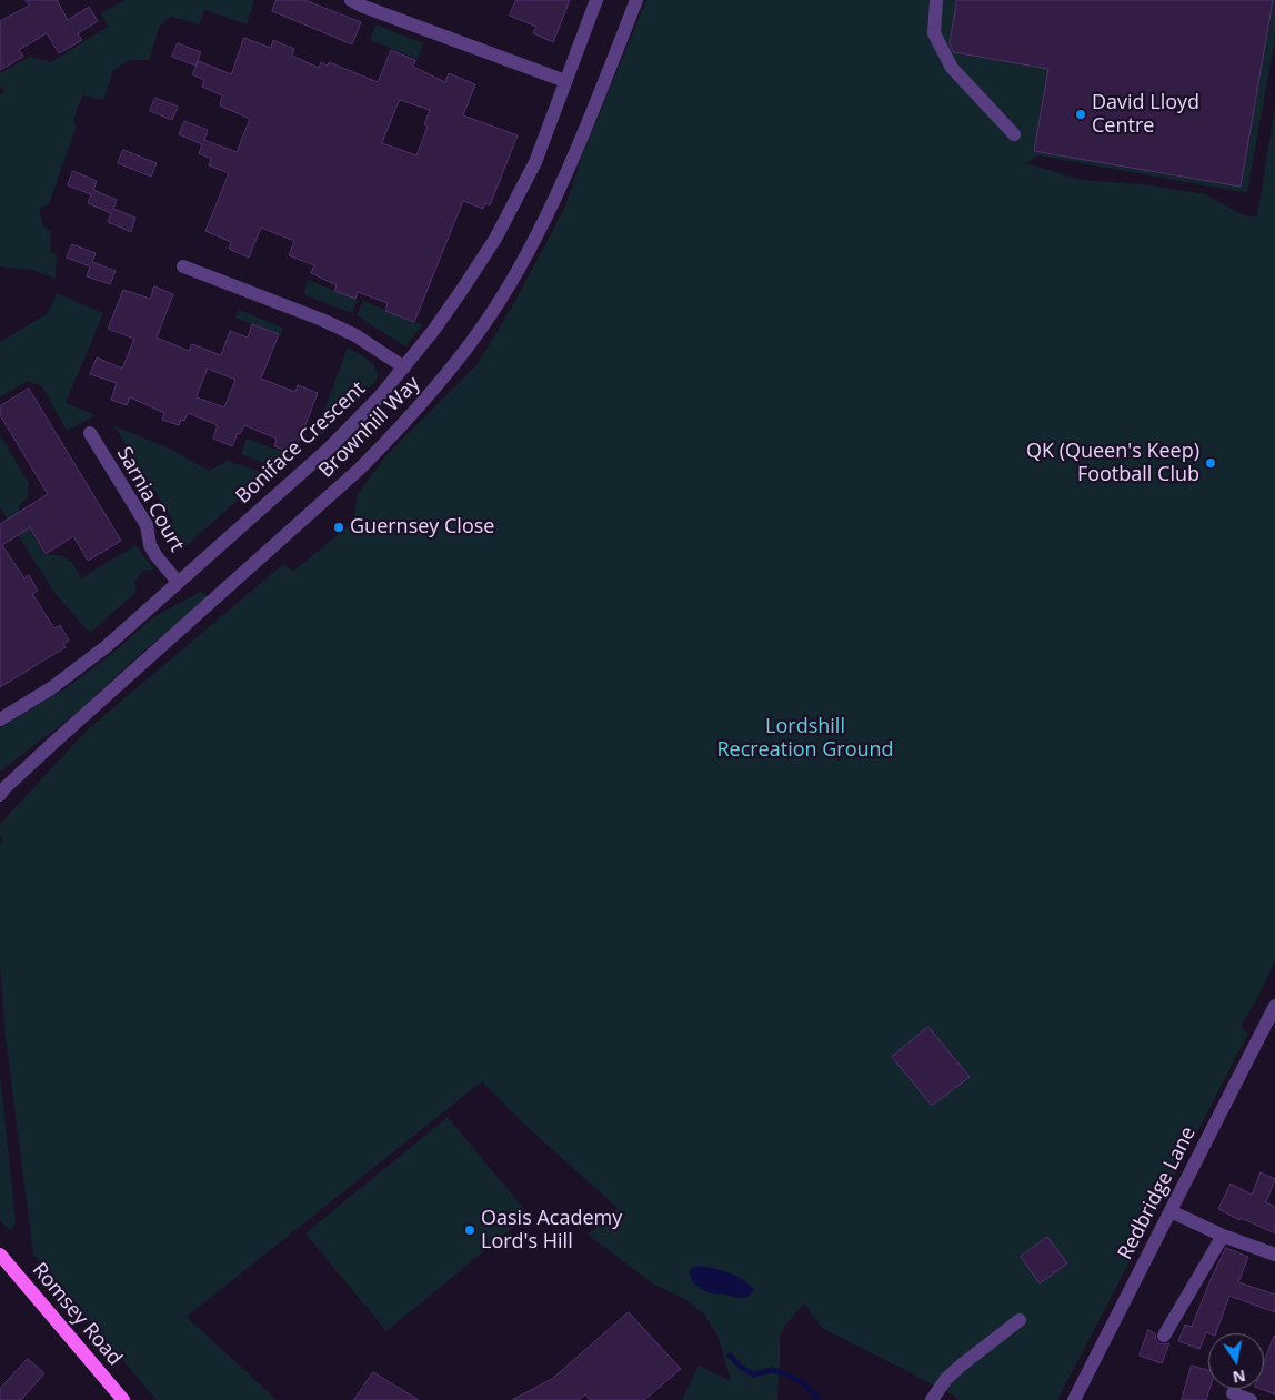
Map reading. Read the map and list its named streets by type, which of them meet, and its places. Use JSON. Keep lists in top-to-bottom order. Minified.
{"streets":{"main road":["Romsey Road"],"street":["Brownhill Way","Boniface Crescent","Sarnia Court","Redbridge Lane"]},"crossings":[["Boniface Crescent","Sarnia Court"]],"parks":["Lordshill Recreation Ground"],"places":["David Lloyd Centre","QK (Queen's Keep) Football Club","Guernsey Close","Oasis Academy Lord's Hill"],"north":"bottom"}
